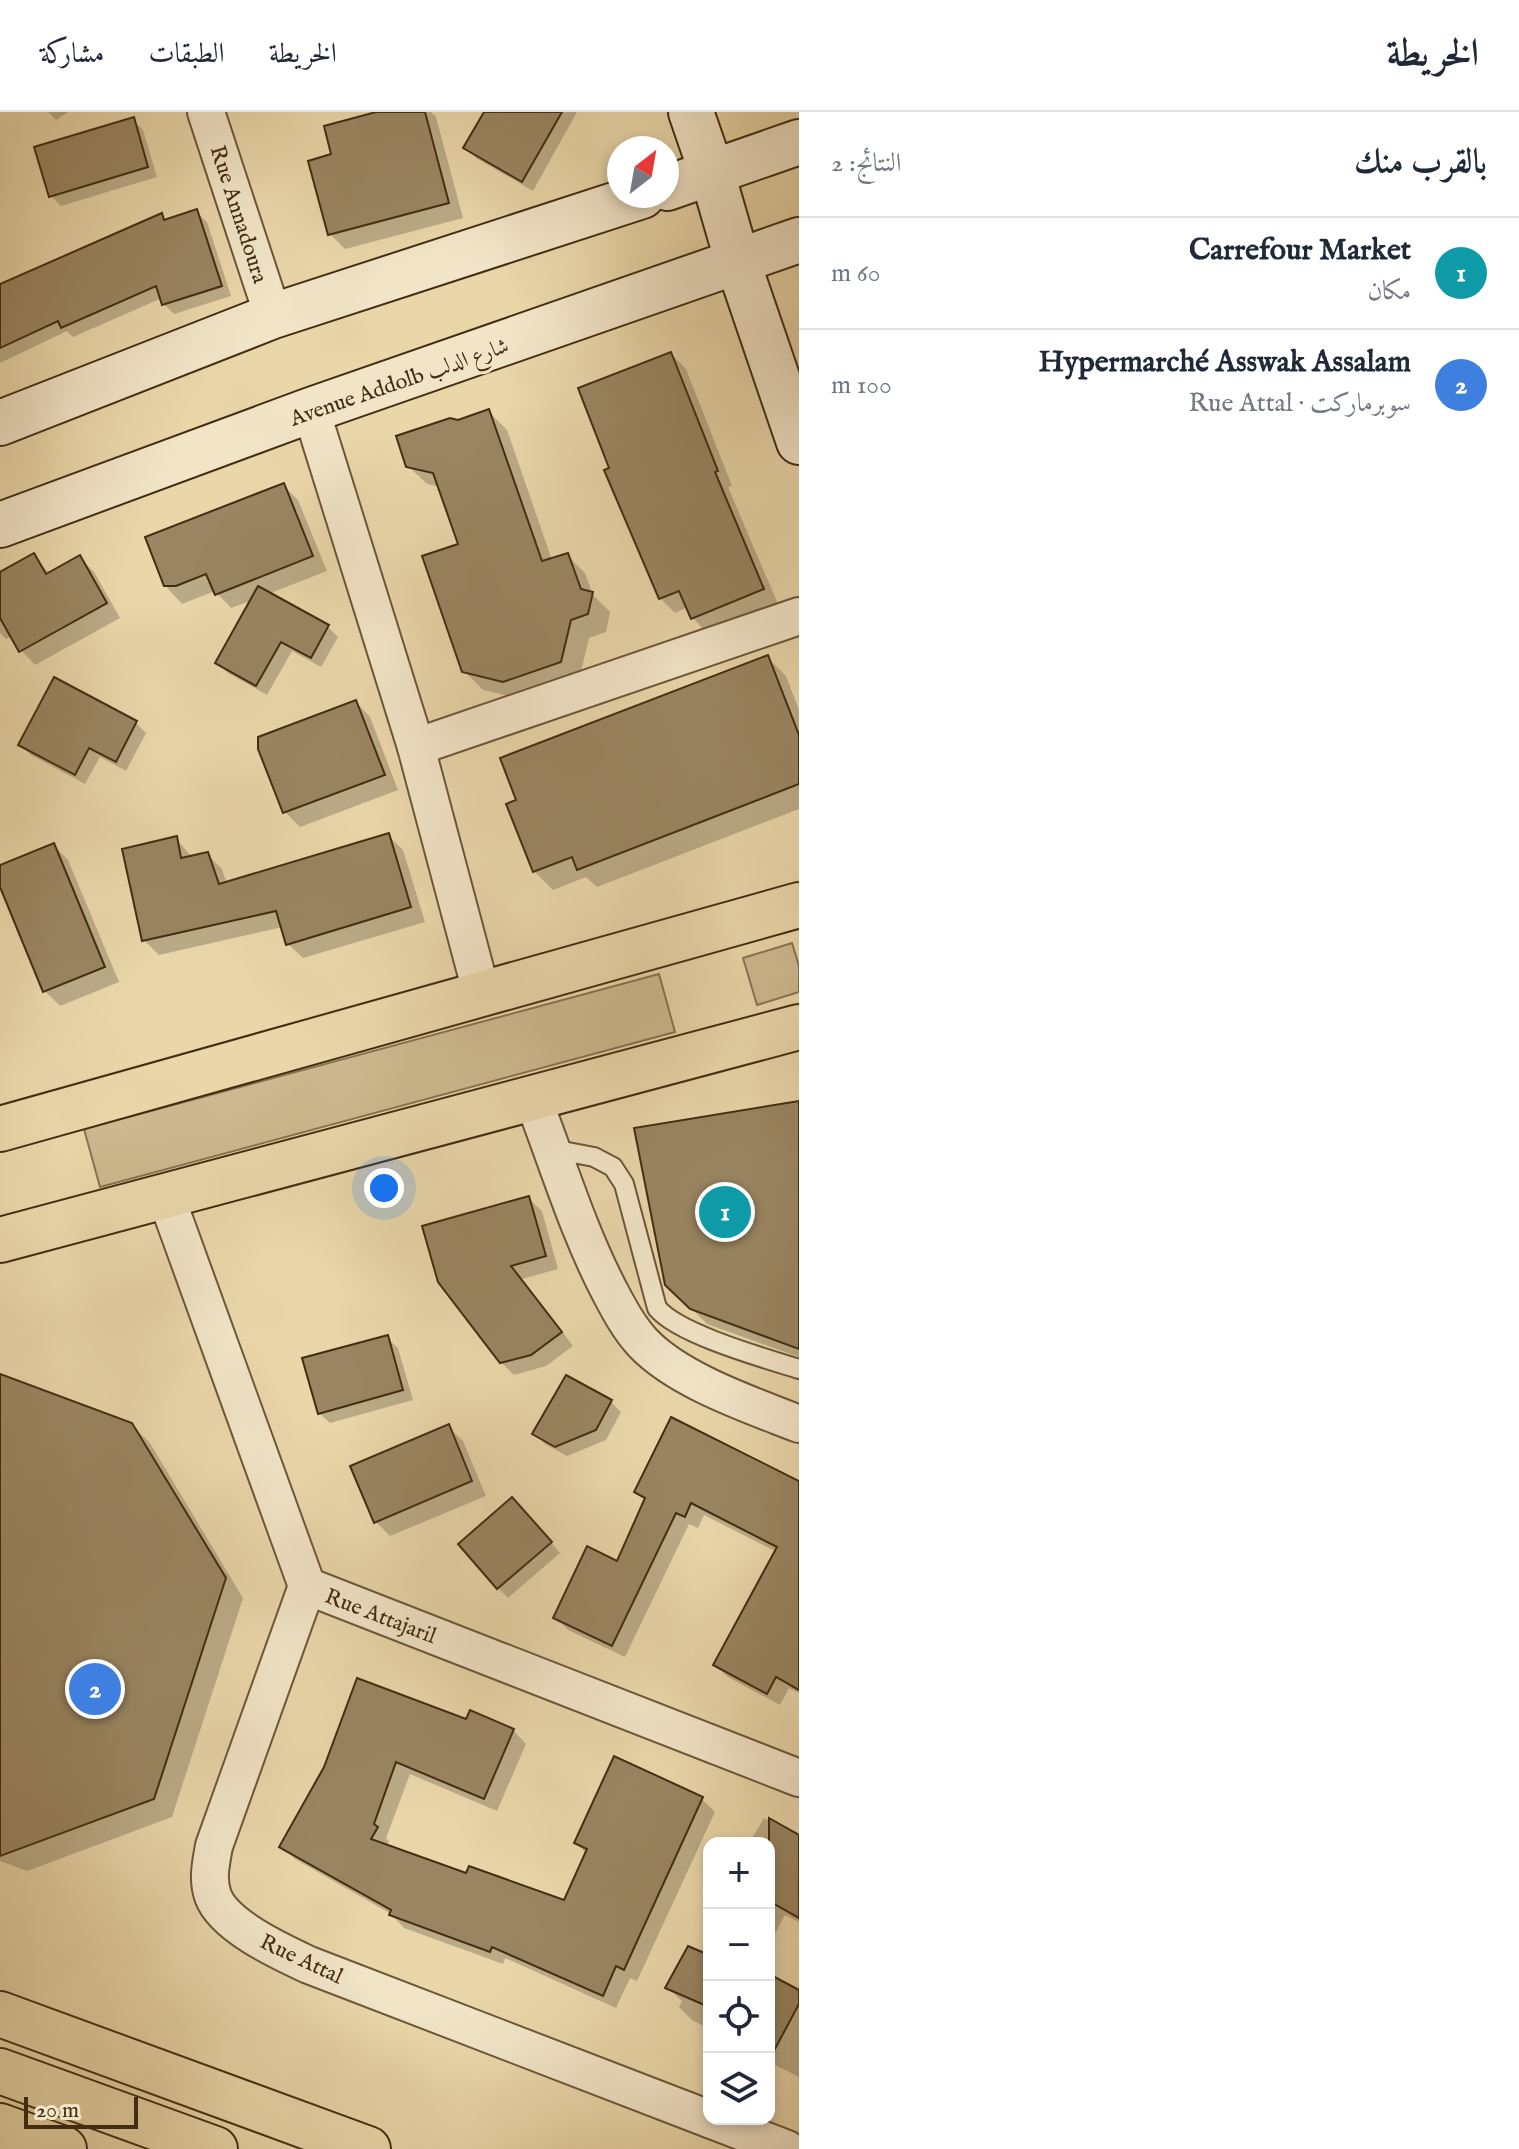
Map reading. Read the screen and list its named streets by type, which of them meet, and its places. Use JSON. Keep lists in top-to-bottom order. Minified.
{"streets":{"street":["Rue Annadoura","Avenue Addolb شارع الدلب","Rue Attajaril","Rue Attal"]},"crossings":[["Rue Attajaril","Rue Attal"]],"scale_bar":"20 m","north":"top right","page":{"header":"الخريطة","nav":["الخريطة","الطبقات","مشاركة"],"heading":["بالقرب منك","النتائج: 2"],"list":[{"mark":"1","name":"Carrefour Market","note":"مكان","value":"60 m"},{"mark":"2","name":"Hypermarché Asswak Assalam","note":"سوبرماركت · Rue Attal","value":"100 m"}],"pins":["1","2"],"map_buttons":["+","−"],"scale":"20 m"}}
